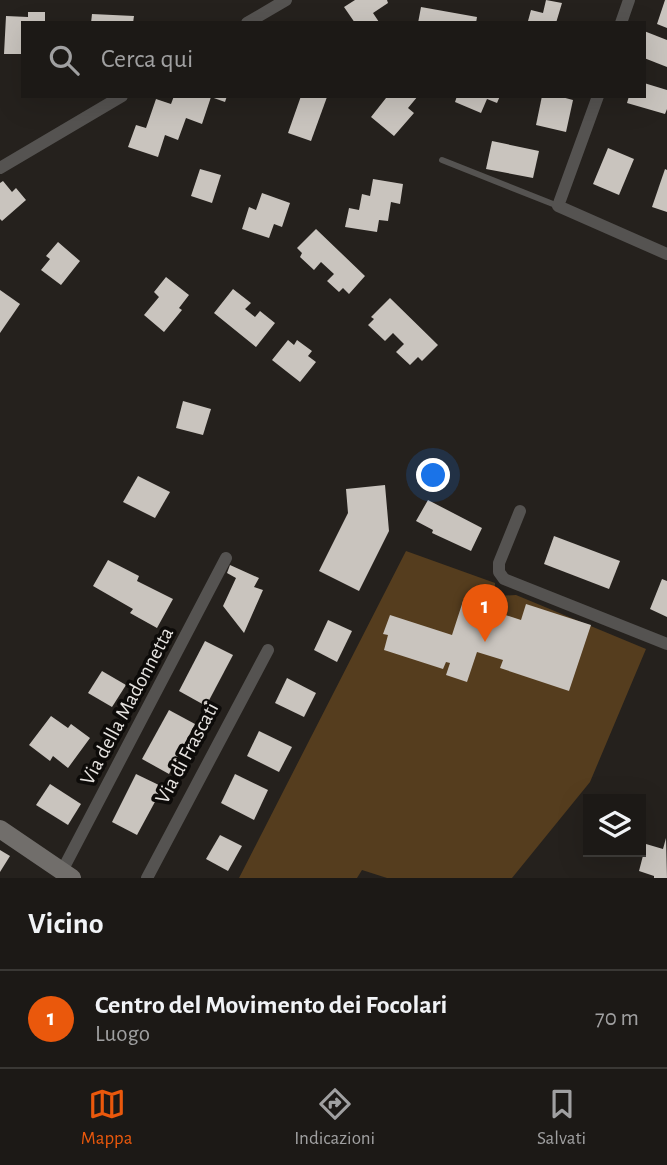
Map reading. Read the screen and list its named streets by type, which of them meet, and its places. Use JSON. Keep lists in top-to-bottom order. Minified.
{"streets":{"street":["Via della Madonnetta","Via di Frascati"]},"page":{"search":"Cerca qui","pins":"1","heading":"Vicino","list":[{"mark":"1","name":"Centro del Movimento dei Focolari","note":"Luogo","value":"70 m"}],"nav":["Mappa","Indicazioni","Salvati"]}}
